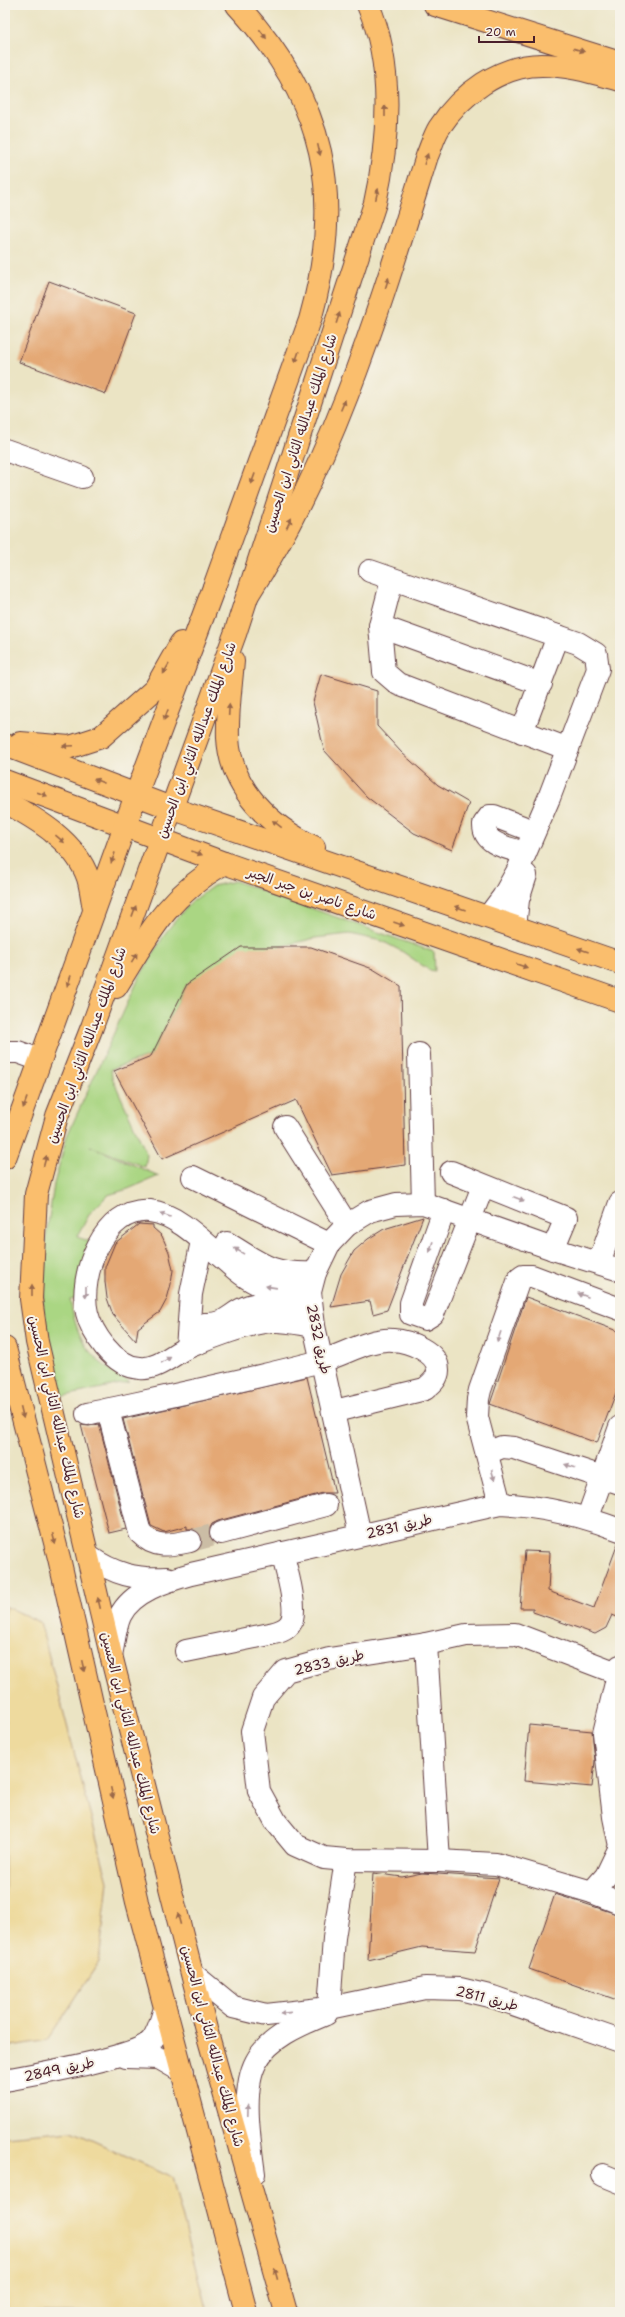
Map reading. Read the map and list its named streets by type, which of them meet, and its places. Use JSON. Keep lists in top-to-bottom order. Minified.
{"streets":{"main road":["شارع الملك عبدالله الثاني ابن الحسين","شارع ناصر بن جبر الجبر"],"street":["طريق 2832","طريق 2831","طريق 2833","طريق 2811","طريق 2849"]},"crossings":[["شارع الملك عبدالله الثاني ابن الحسين","شارع ناصر بن جبر الجبر"],["شارع الملك عبدالله الثاني ابن الحسين","طريق 2831"],["شارع الملك عبدالله الثاني ابن الحسين","طريق 2811"],["طريق 2832","طريق 2831"]],"scale_bar":"20 m"}
